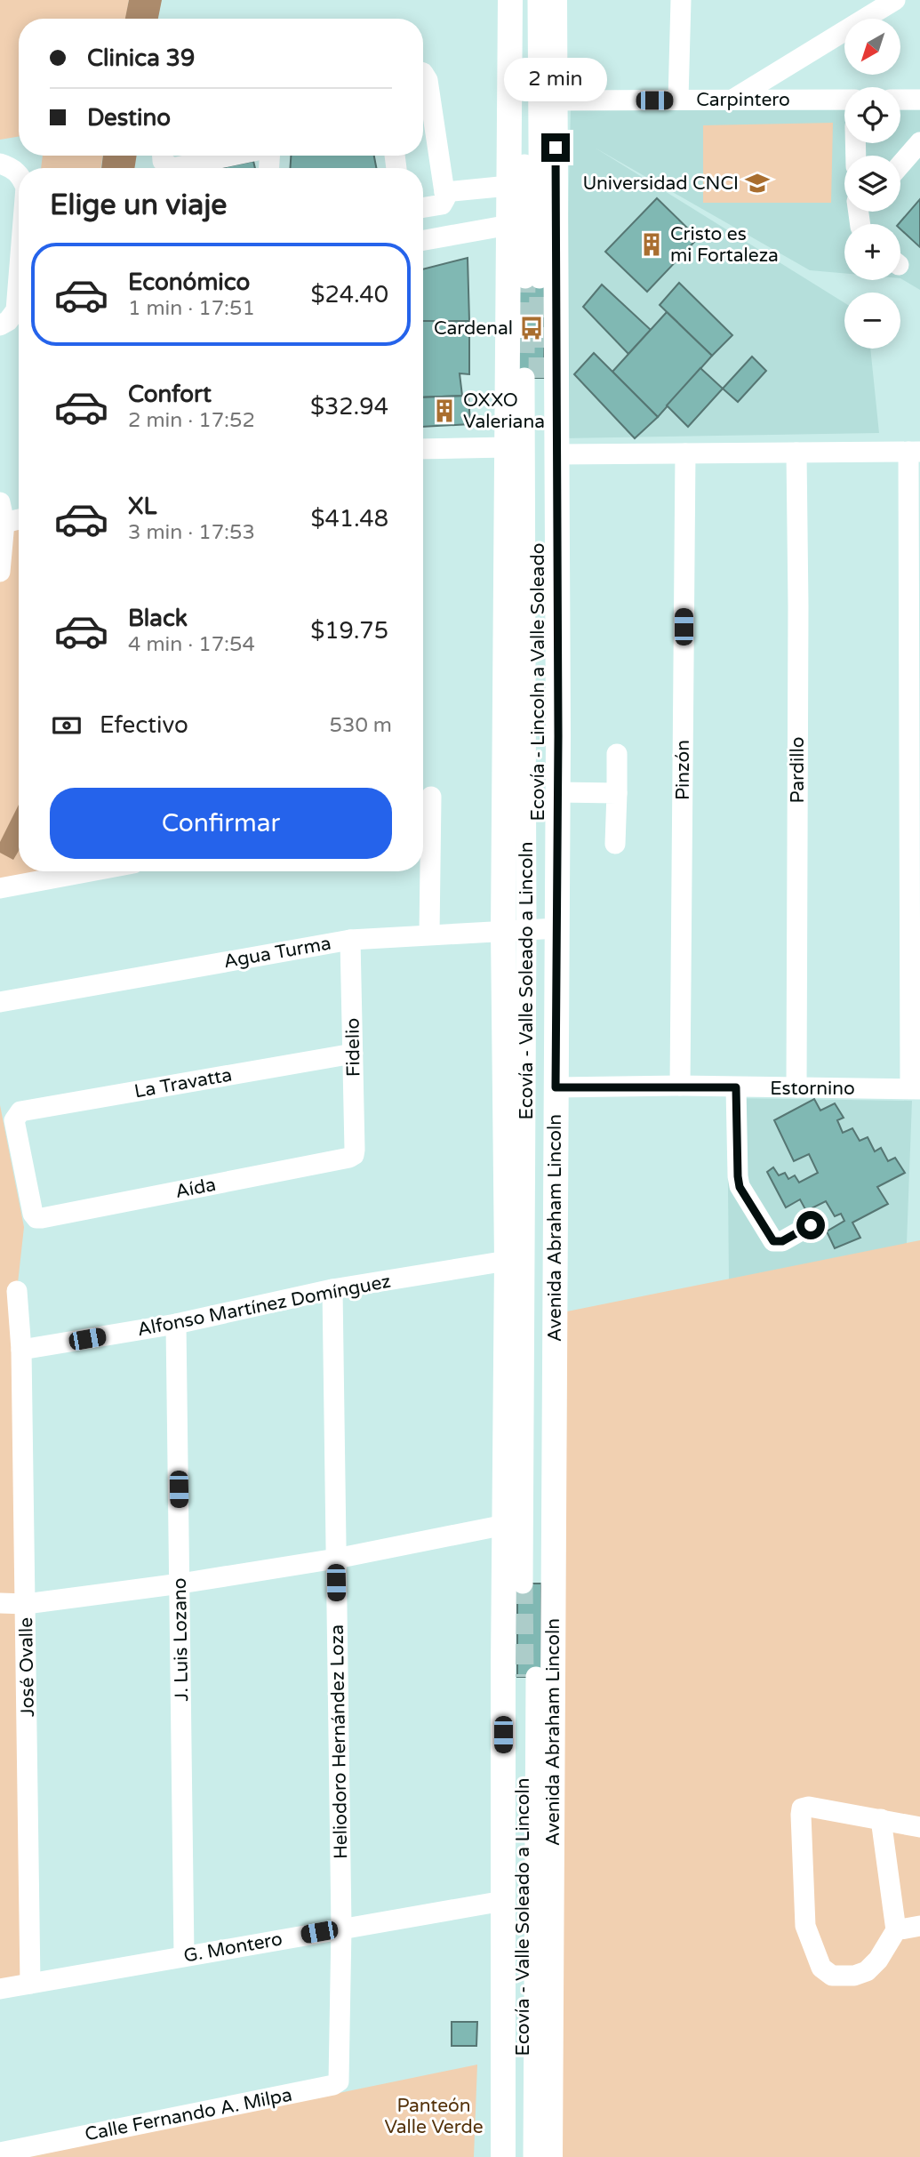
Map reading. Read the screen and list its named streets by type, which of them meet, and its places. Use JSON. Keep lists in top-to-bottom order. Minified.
{"streets":{"main road":["Avenida Abraham Lincoln"],"street":["Carpintero","Ecovía - Lincoln a Valle Soleado","Pinzón","Pardillo","Agua Turma","Ecovía - Valle Soleado a Lincoln","Fidelio","La Travatta","Estornino","Aída","Alfonso Martínez Domínguez","J. Luis Lozano","José Ovalle","Heliodoro Hernández Loza","G. Montero","Calle Fernando A. Milpa"]},"crossings":[["Carpintero","Avenida Abraham Lincoln"],["Ecovía - Lincoln a Valle Soleado","Agua Turma"],["Ecovía - Lincoln a Valle Soleado","Avenida Abraham Lincoln"],["Pinzón","Estornino"],["Pardillo","Estornino"],["Agua Turma","Fidelio"],["Agua Turma","Avenida Abraham Lincoln"],["Fidelio","La Travatta"],["Fidelio","Aída"],["La Travatta","Aída"],["Estornino","Avenida Abraham Lincoln"],["Alfonso Martínez Domínguez","J. Luis Lozano"],["Alfonso Martínez Domínguez","José Ovalle"],["Alfonso Martínez Domínguez","Heliodoro Hernández Loza"],["J. Luis Lozano","G. Montero"],["José Ovalle","G. Montero"],["Heliodoro Hernández Loza","G. Montero"],["Heliodoro Hernández Loza","Calle Fernando A. Milpa"]],"parks":["Panteón Valle Verde"],"places":{"school or university":["Universidad CNCI"],"building":["Cristo es mi Fortaleza","OXXO Valeriana"],"bus stop":["Cardenal"]},"north":"bottom left","page":{"map_buttons":["+","−"],"banner":["Clinica 39","Destino"],"bubble":"2 min","heading":"Elige un viaje","list":[{"name":"Económico","note":"1 min · 17:51","value":"$24.40"},{"name":"Confort","note":"2 min · 17:52","value":"$32.94"},{"name":"XL","note":"3 min · 17:53","value":"$41.48"},{"name":"Black","note":"4 min · 17:54","value":"$19.75"}],"pay":["Efectivo","530 m"],"buttons":"Confirmar"}}
